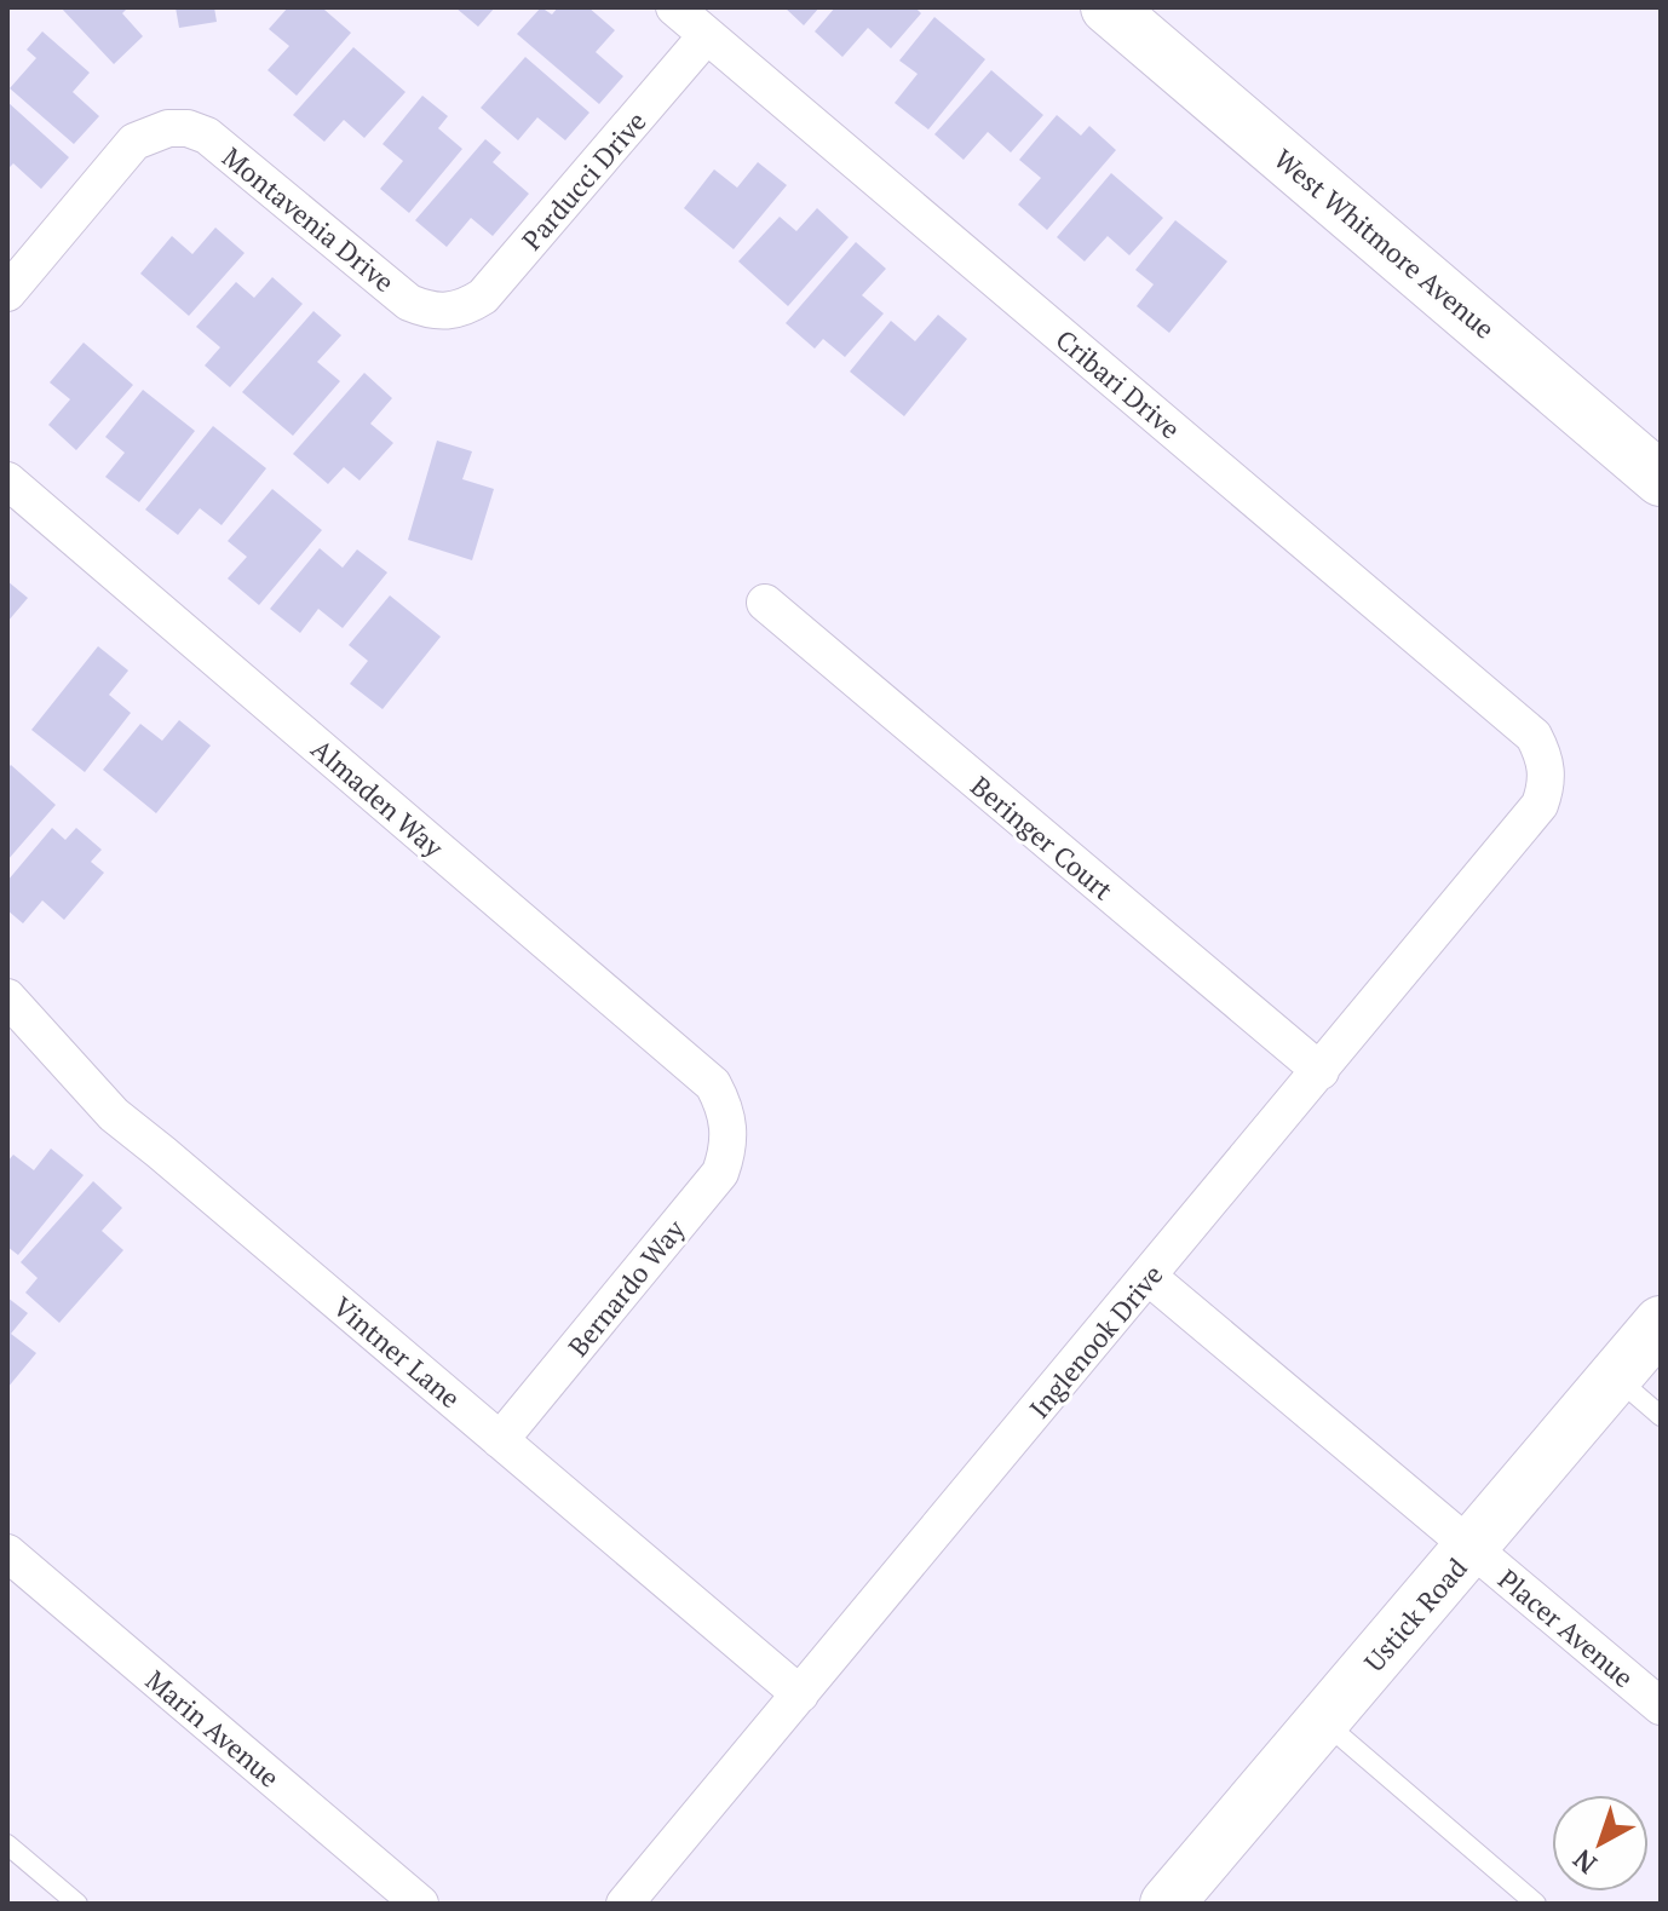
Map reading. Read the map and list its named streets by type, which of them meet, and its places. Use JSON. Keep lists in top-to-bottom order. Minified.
{"streets":{"street":["Parducci Drive","Montavenia Drive","West Whitmore Avenue","Cribari Drive","Almaden Way","Beringer Court","Bernardo Way","Inglenook Drive","Vintner Lane","Ustick Road","Placer Avenue","Marin Avenue"]},"crossings":[["Parducci Drive","Montavenia Drive"],["Parducci Drive","Cribari Drive"],["Cribari Drive","Inglenook Drive"],["Almaden Way","Bernardo Way"],["Beringer Court","Inglenook Drive"],["Bernardo Way","Vintner Lane"],["Inglenook Drive","Vintner Lane"],["Inglenook Drive","Placer Avenue"],["Ustick Road","Placer Avenue"]],"north":"bottom left"}
